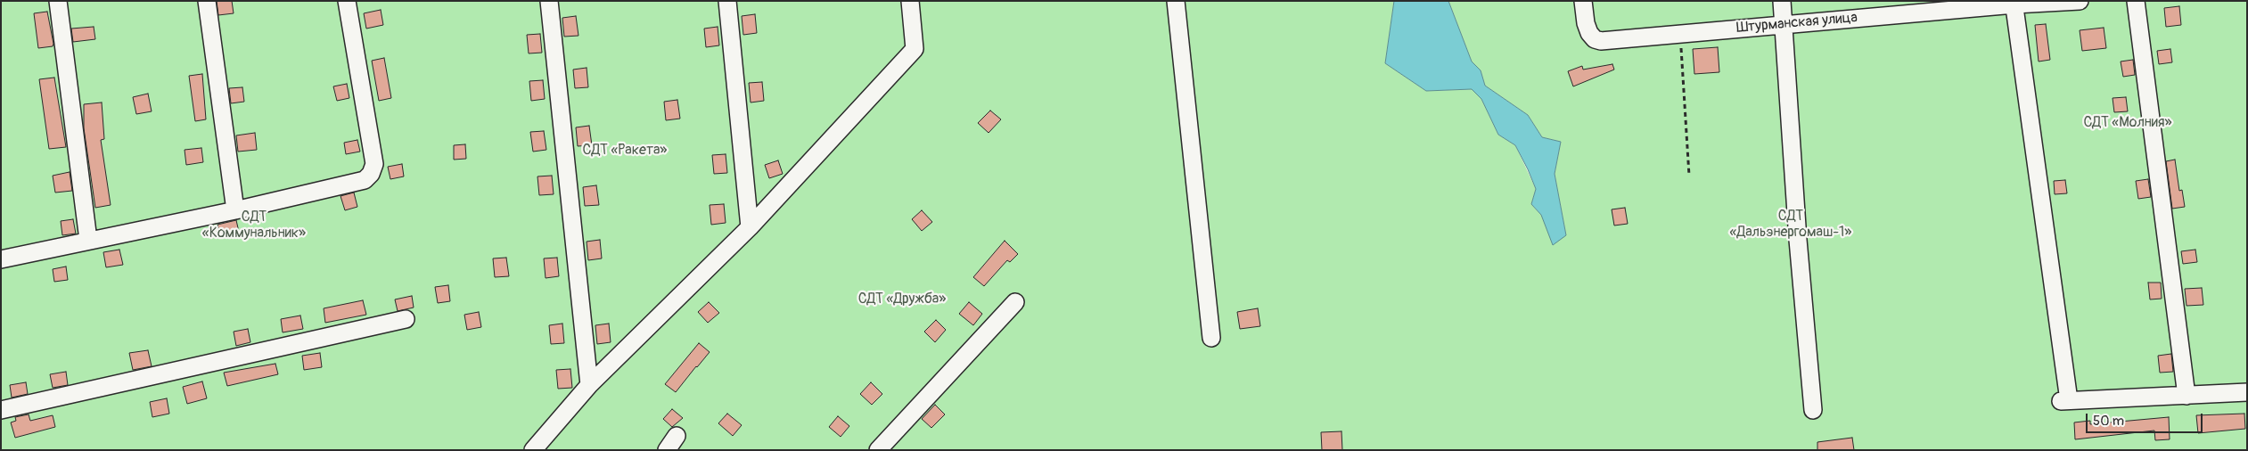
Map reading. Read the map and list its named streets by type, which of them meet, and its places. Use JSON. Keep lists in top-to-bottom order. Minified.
{"streets":{"lane":["Штурманская улица"]},"parks":["СДТ «Молния»","СДТ «Ракета»","СДТ «Дальэнергомаш-1»","СДТ «Коммунальник»","СДТ «Дружба»"],"scale_bar":"50 m"}
